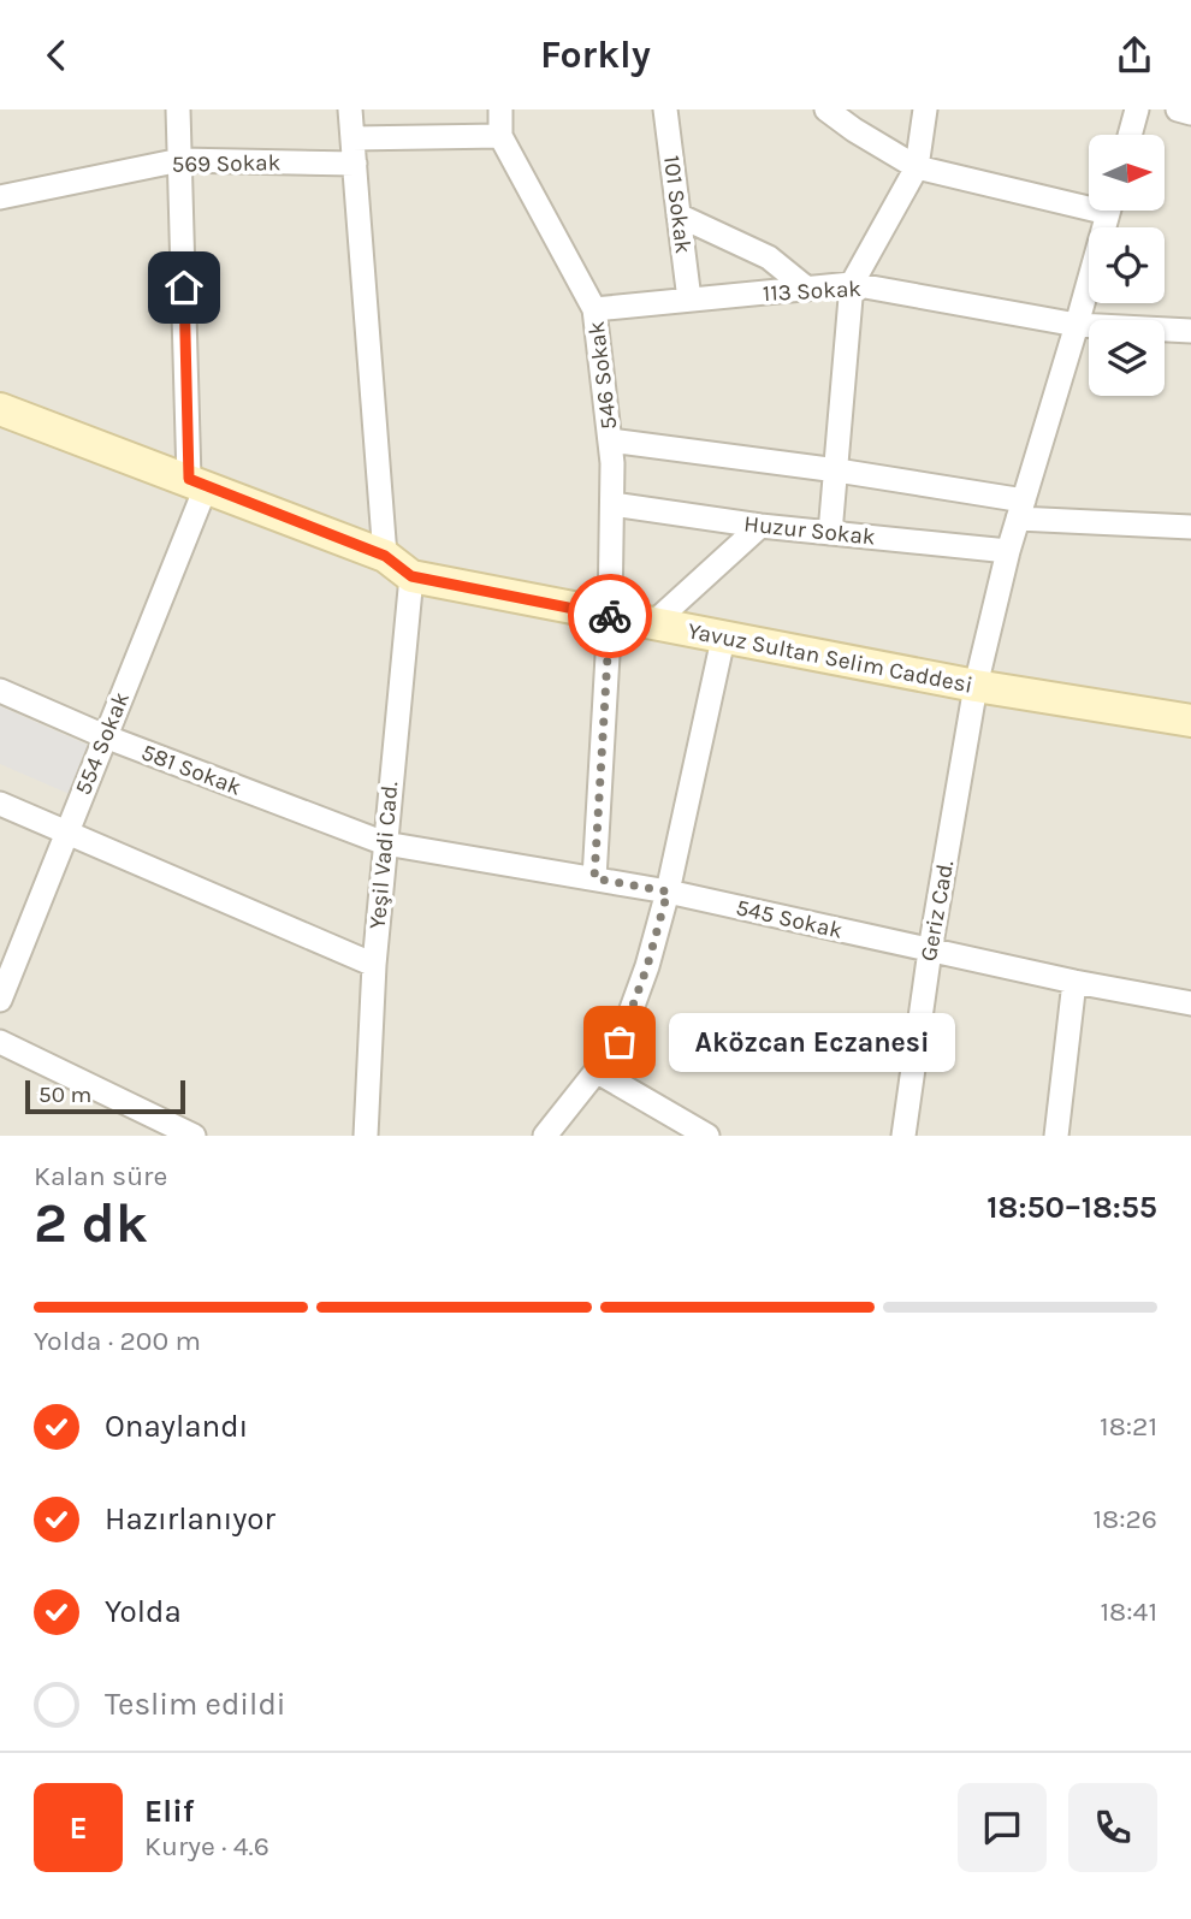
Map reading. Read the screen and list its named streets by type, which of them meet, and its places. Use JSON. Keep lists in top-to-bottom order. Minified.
{"streets":{"street":["569 Sokak","101 Sokak","113 Sokak","546 Sokak","Huzur Sokak","Yavuz Sultan Selim Caddesi","554 Sokak","581 Sokak","Yeşil Vadi Cad.","Geriz Cad.","545 Sokak"]},"crossings":[["101 Sokak","113 Sokak"],["113 Sokak","546 Sokak"],["113 Sokak","Geriz Cad."],["546 Sokak","Huzur Sokak"],["546 Sokak","Yavuz Sultan Selim Caddesi"],["546 Sokak","545 Sokak"],["Huzur Sokak","Geriz Cad."],["Yavuz Sultan Selim Caddesi","554 Sokak"],["Yavuz Sultan Selim Caddesi","Yeşil Vadi Cad."],["Yavuz Sultan Selim Caddesi","Geriz Cad."],["554 Sokak","581 Sokak"],["581 Sokak","Yeşil Vadi Cad."],["581 Sokak","545 Sokak"],["Yeşil Vadi Cad.","545 Sokak"],["Geriz Cad.","545 Sokak"]],"places":["Aközcan Eczanesi"],"scale_bar":"50 m","north":"right","page":{"header":"Forkly","bubble":"Aközcan Eczanesi","scale":"50 m","heading":["2 dk","Kalan süre","18:50–18:55"],"panel":["Elif","Kurye · 4.6"],"bar":"Yolda · 200 m","list":[["Onaylandı","18:21"],["Hazırlanıyor","18:26"],["Yolda","18:41"],"Teslim edildi"],"round":"E"}}
